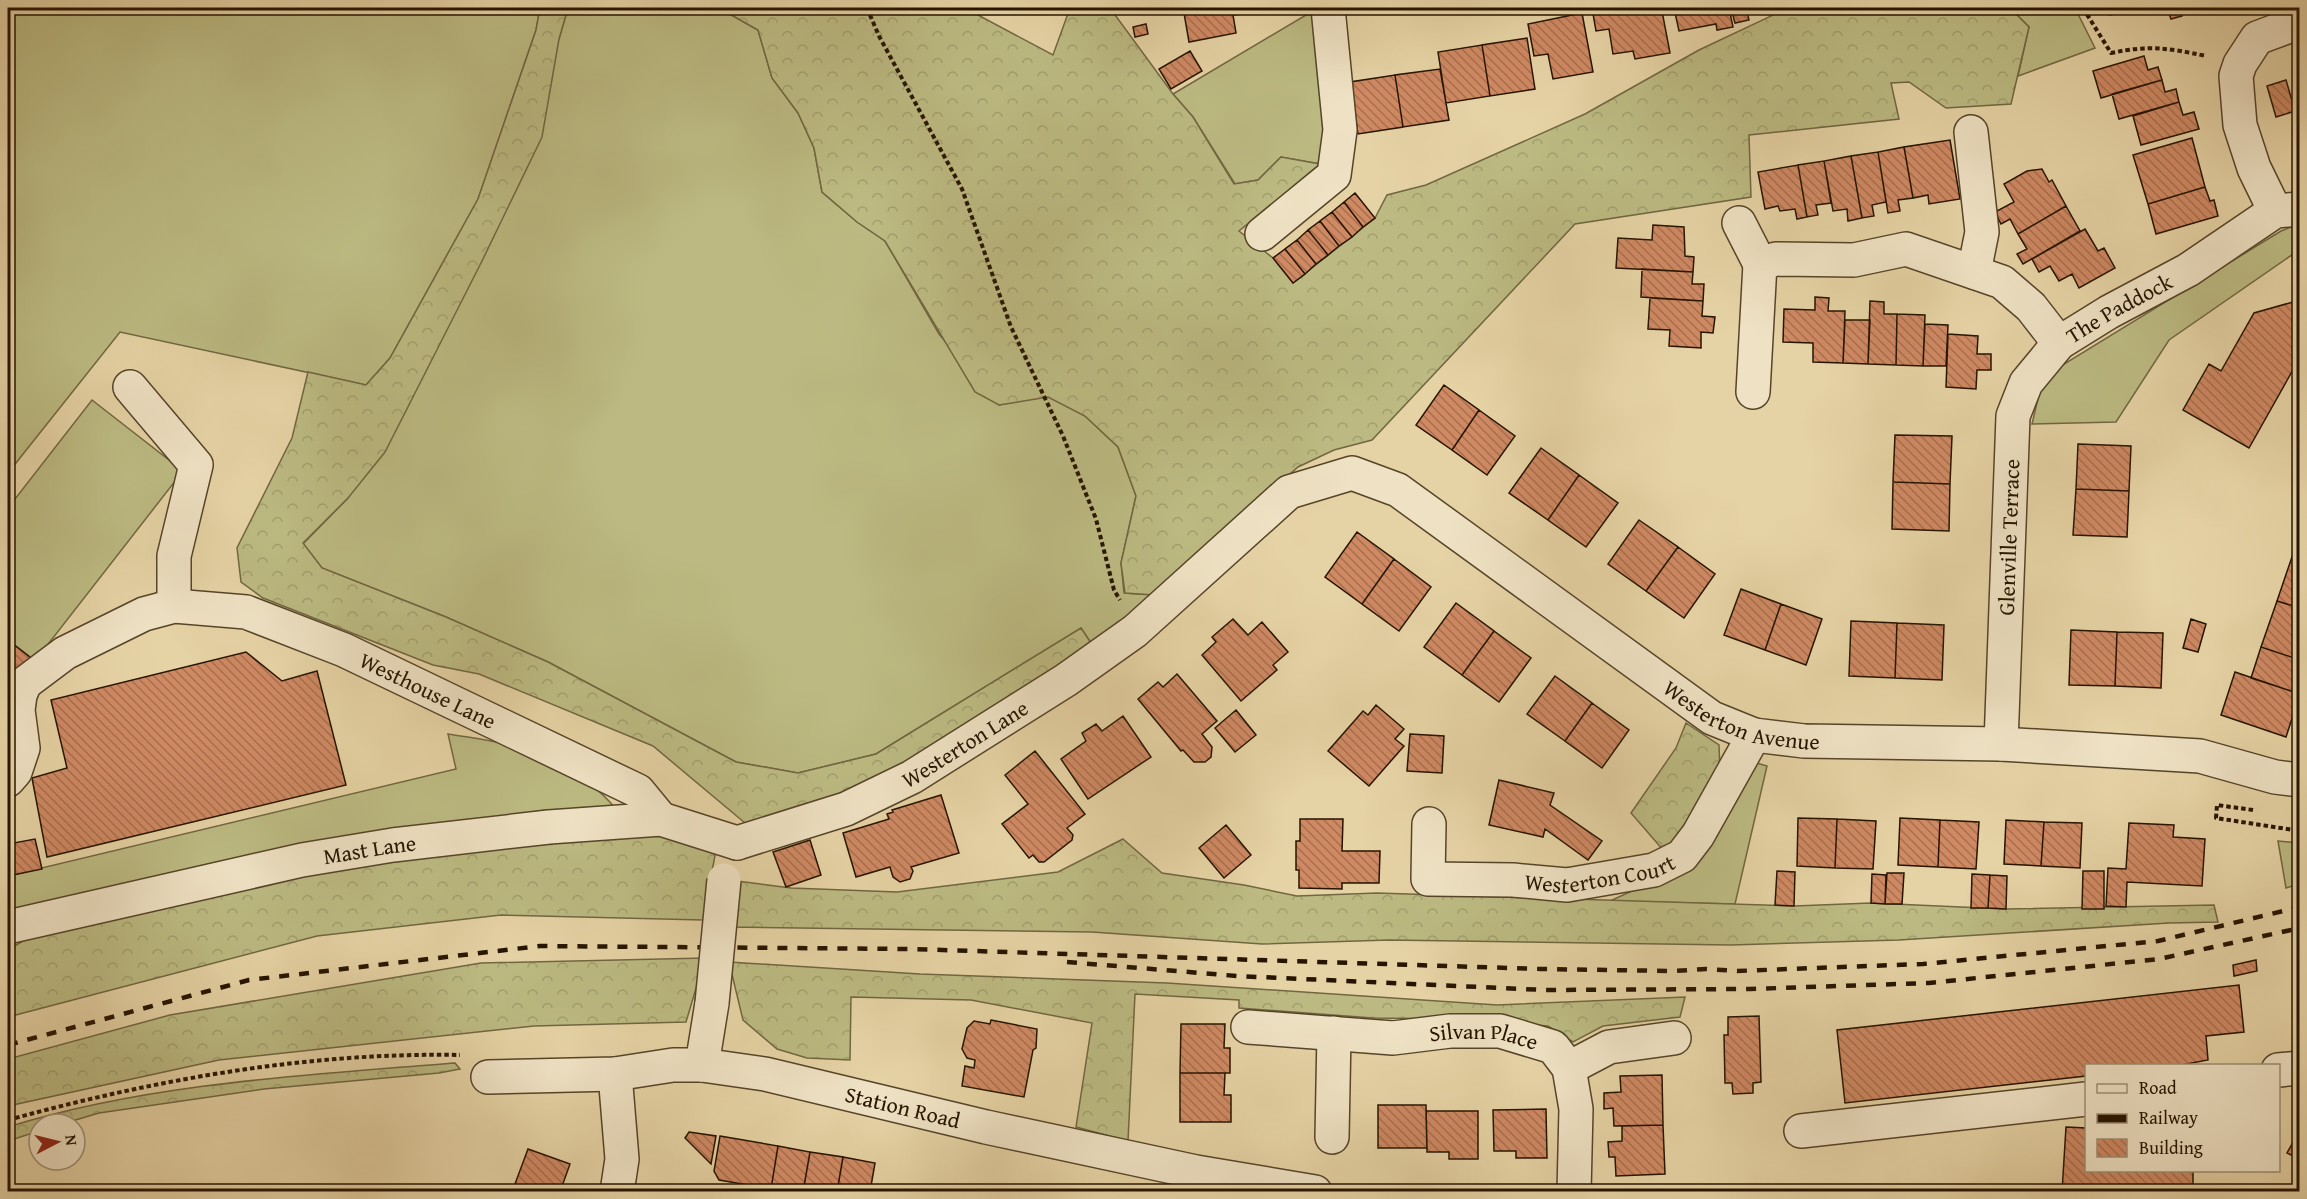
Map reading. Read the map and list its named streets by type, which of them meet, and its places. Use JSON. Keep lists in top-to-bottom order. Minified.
{"streets":{"street":["The Paddock","Glenville Terrace","Westhouse Lane","Westerton Avenue","Westerton Lane","Mast Lane","Westerton Court","Silvan Place","Station Road"]},"crossings":[["The Paddock","Glenville Terrace"],["Glenville Terrace","Westerton Avenue"],["Westhouse Lane","Mast Lane"],["Westerton Avenue","Westerton Lane"],["Westerton Avenue","Westerton Court"],["Westerton Lane","Mast Lane"]],"legend":["Road","Railway","Building"],"north":"right"}
